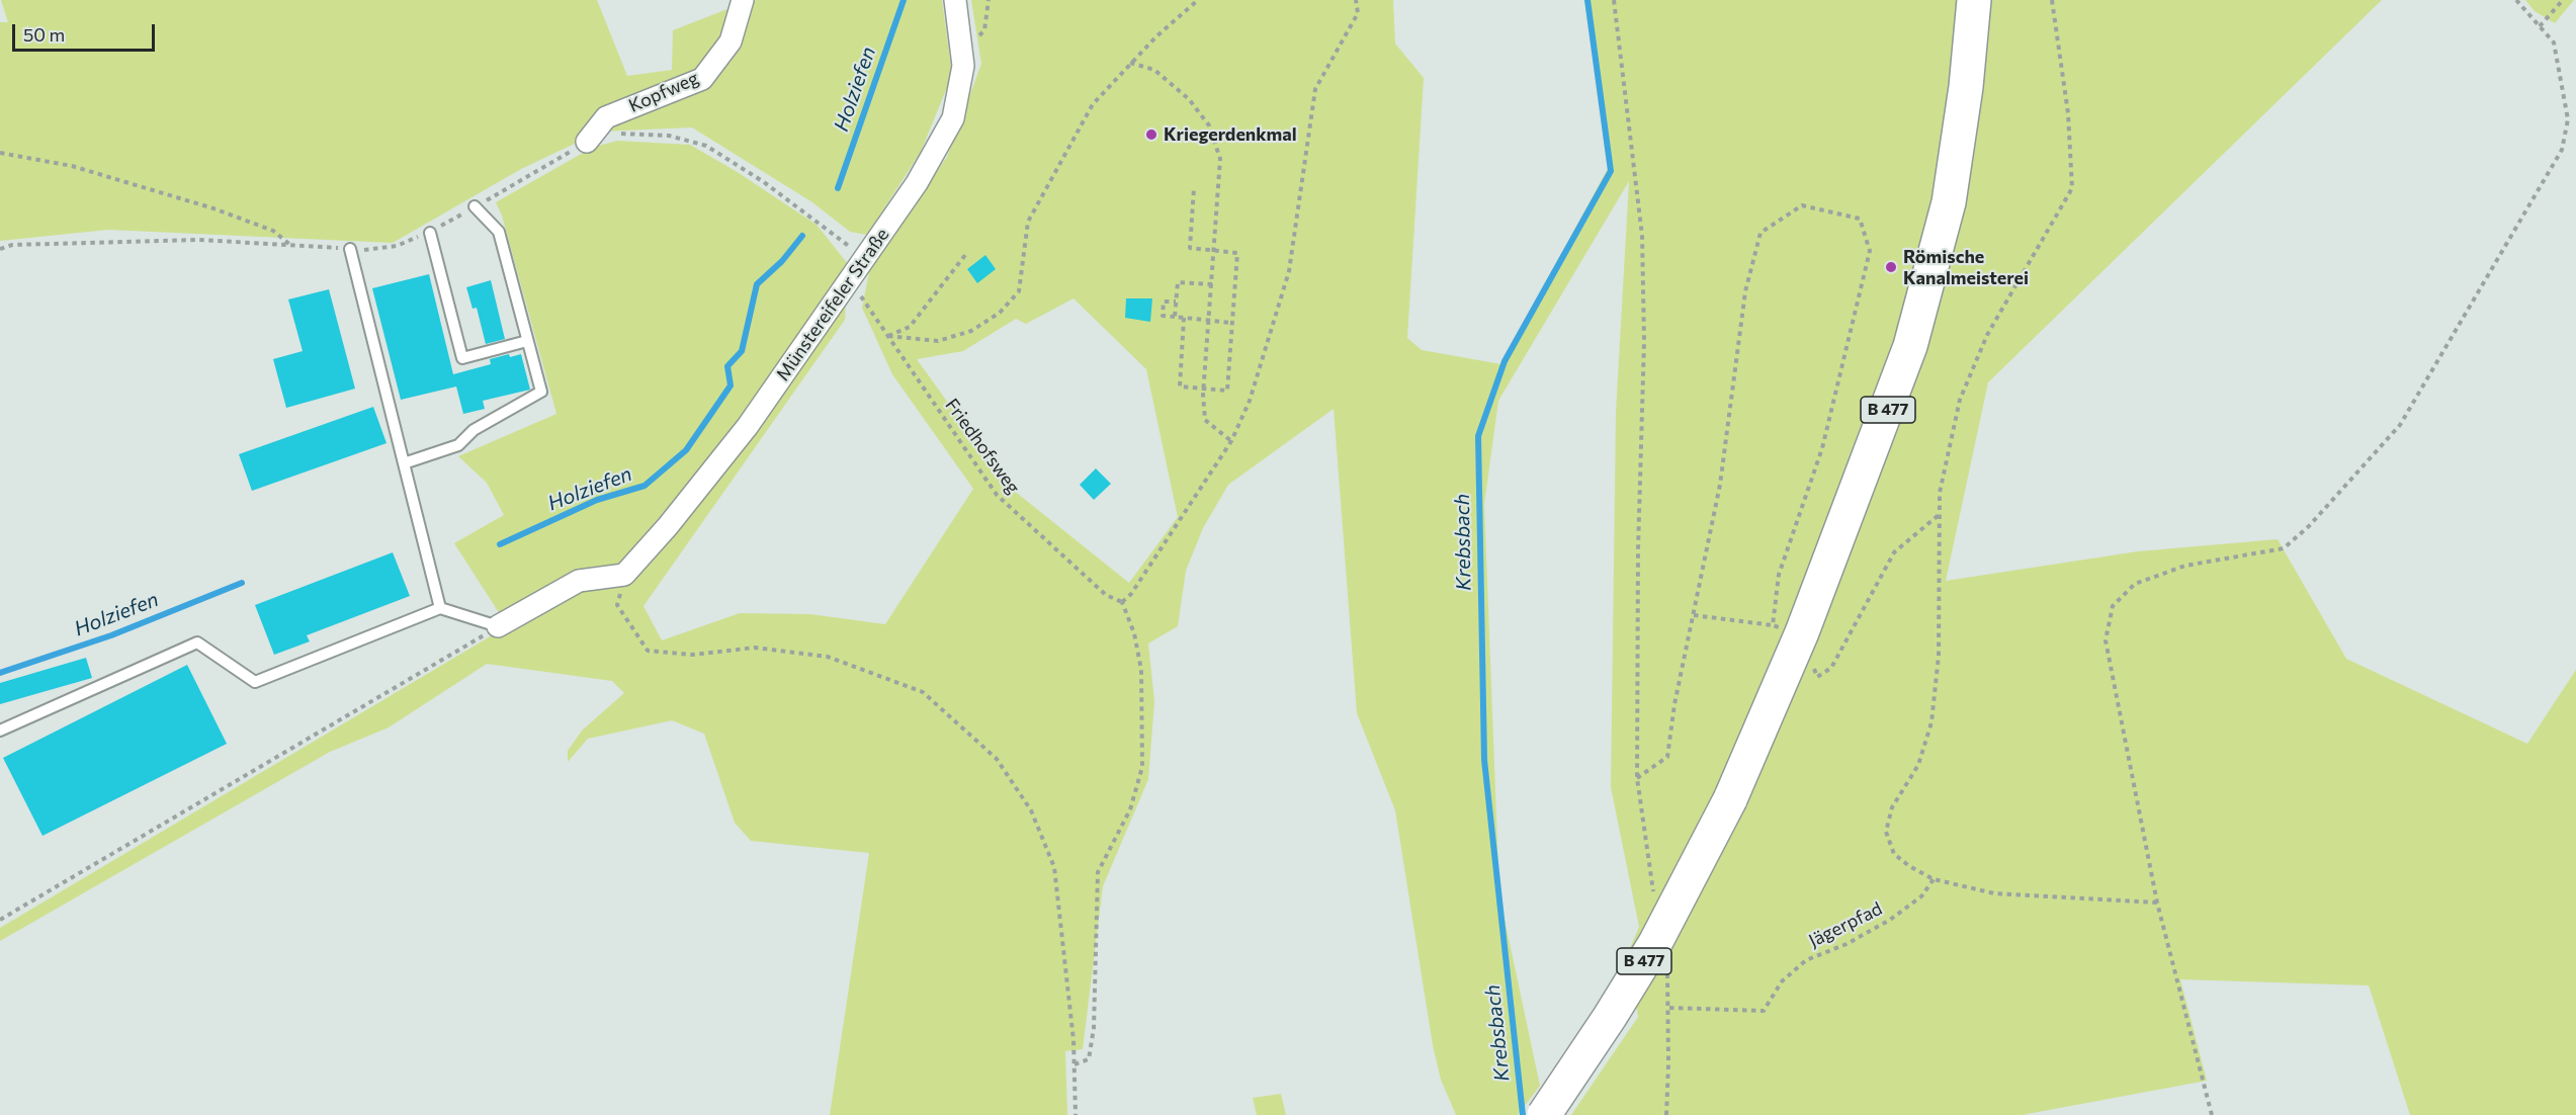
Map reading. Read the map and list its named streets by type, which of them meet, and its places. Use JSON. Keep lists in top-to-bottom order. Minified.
{"streets":{"main road":["B 477"],"street":["Kopfweg","Münstereifeler Straße"],"path":["Friedhofsweg","Jägerpfad"]},"crossings":[["Münstereifeler Straße","Friedhofsweg"]],"water":["Holziefen","Krebsbach"],"places":["Kriegerdenkmal","Römische Kanalmeisterei"],"scale_bar":"50 m"}
